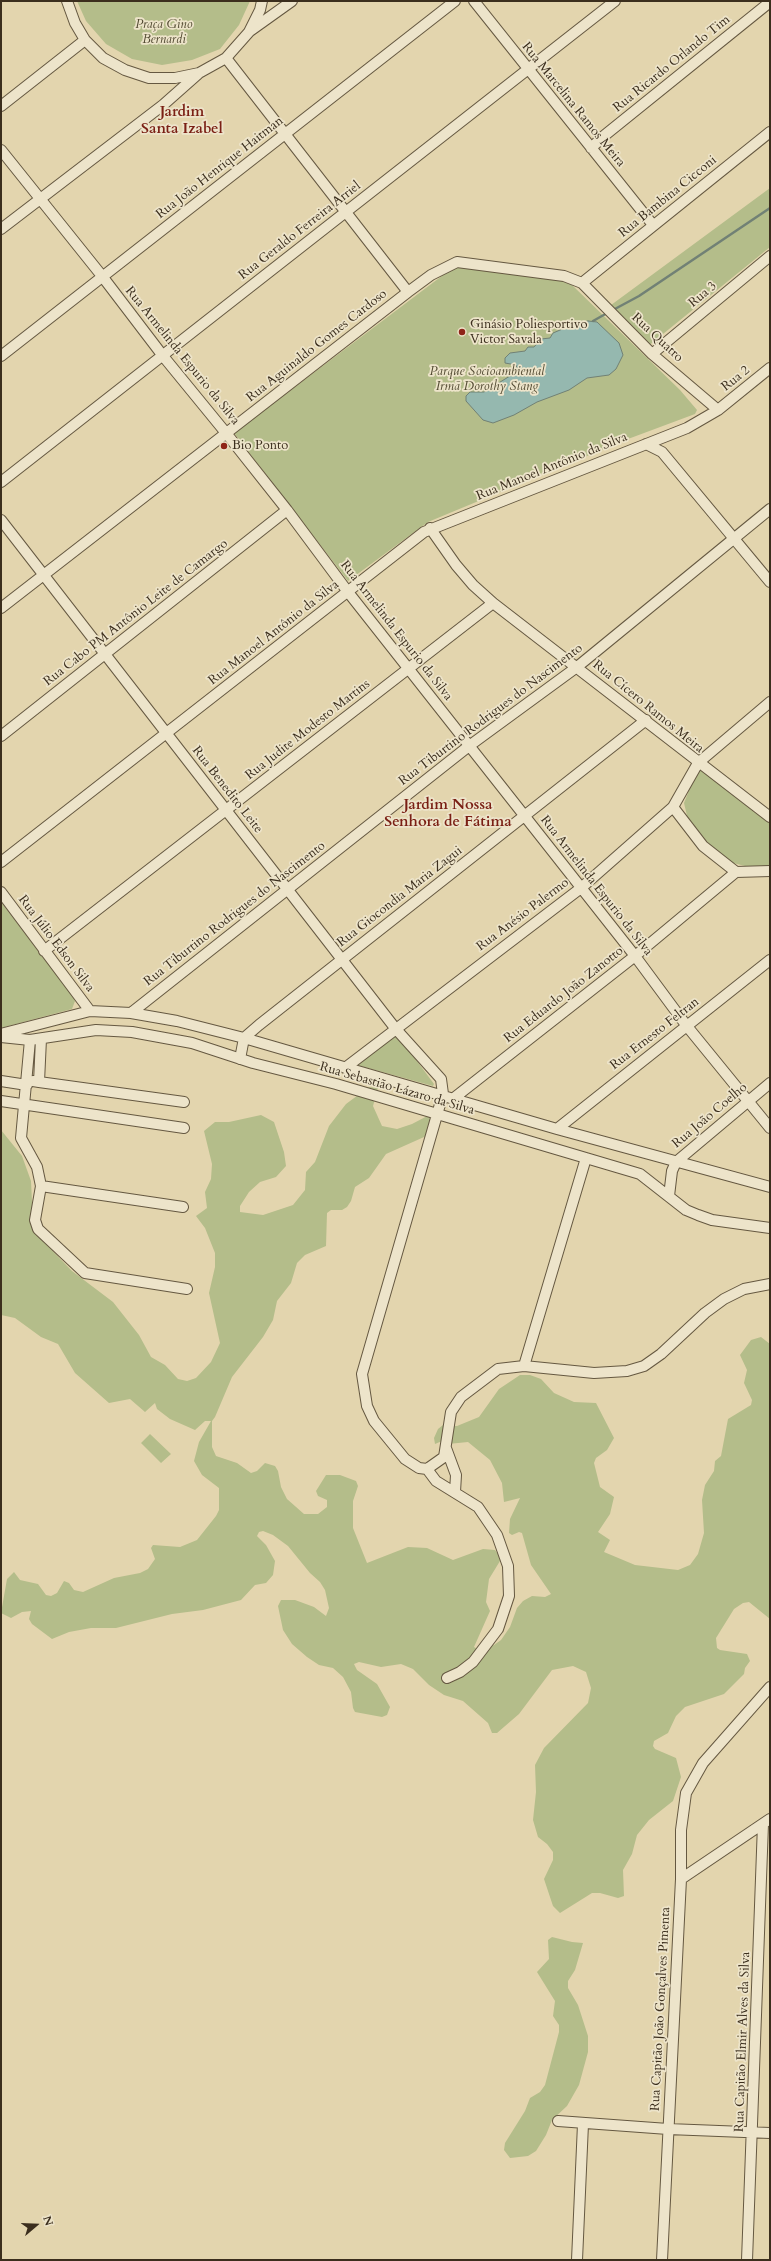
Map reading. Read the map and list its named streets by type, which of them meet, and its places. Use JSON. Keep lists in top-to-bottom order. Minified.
{"streets":{"street":["Rua Ricardo Orlando Tim","Rua Marcelina Ramos Meira","Rua João Henrique Haitman","Rua Bambina Cicconi","Rua Geraldo Ferreira Arriel","Rua 3","Rua Quatro","Rua Aguinaldo Gomes Cardoso","Rua Armelinda Espurio da Silva","Rua 2","Rua Manoel Antônio da Silva","Rua Cabo PM Antônio Leite de Camargo","Rua Cícero Ramos Meira","Rua Tiburtino Rodrigues do Nascimento","Rua Judite Modesto Martins","Rua Benedito Leite","Rua Giocondia Maria Zagui","Rua Anésio Palermo","Rua Júlio Edson Silva","Rua Eduardo João Zanotto","Rua Ernesto Feltran","Rua Sebastião Lázaro da Silva","Rua João Coelho","Rua Capitão João Gonçalves Pimenta","Rua Capitão Elmir Alves da Silva"]},"crossings":[["Rua Ricardo Orlando Tim","Rua Marcelina Ramos Meira"],["Rua Marcelina Ramos Meira","Rua Bambina Cicconi"],["Rua Marcelina Ramos Meira","Rua Geraldo Ferreira Arriel"],["Rua João Henrique Haitman","Rua Armelinda Espurio da Silva"],["Rua Bambina Cicconi","Rua Quatro"],["Rua Bambina Cicconi","Rua Aguinaldo Gomes Cardoso"],["Rua Geraldo Ferreira Arriel","Rua Armelinda Espurio da Silva"],["Rua 3","Rua Quatro"],["Rua Quatro","Rua Aguinaldo Gomes Cardoso"],["Rua Quatro","Rua 2"],["Rua Quatro","Rua Manoel Antônio da Silva"],["Rua Aguinaldo Gomes Cardoso","Rua Armelinda Espurio da Silva"],["Rua Aguinaldo Gomes Cardoso","Rua Benedito Leite"],["Rua Armelinda Espurio da Silva","Rua Manoel Antônio da Silva"],["Rua Armelinda Espurio da Silva","Rua Cabo PM Antônio Leite de Camargo"],["Rua Armelinda Espurio da Silva","Rua Tiburtino Rodrigues do Nascimento"],["Rua Armelinda Espurio da Silva","Rua Judite Modesto Martins"],["Rua Armelinda Espurio da Silva","Rua Giocondia Maria Zagui"],["Rua Armelinda Espurio da Silva","Rua Anésio Palermo"],["Rua Armelinda Espurio da Silva","Rua Eduardo João Zanotto"],["Rua Armelinda Espurio da Silva","Rua Ernesto Feltran"],["Rua Armelinda Espurio da Silva","Rua João Coelho"],["Rua 2","Rua Manoel Antônio da Silva"],["Rua Manoel Antônio da Silva","Rua Cícero Ramos Meira"],["Rua Manoel Antônio da Silva","Rua Benedito Leite"],["Rua Cabo PM Antônio Leite de Camargo","Rua Benedito Leite"],["Rua Cícero Ramos Meira","Rua Tiburtino Rodrigues do Nascimento"],["Rua Cícero Ramos Meira","Rua Judite Modesto Martins"],["Rua Cícero Ramos Meira","Rua Giocondia Maria Zagui"],["Rua Cícero Ramos Meira","Rua Anésio Palermo"],["Rua Tiburtino Rodrigues do Nascimento","Rua Benedito Leite"],["Rua Tiburtino Rodrigues do Nascimento","Rua Sebastião Lázaro da Silva"],["Rua Judite Modesto Martins","Rua Benedito Leite"],["Rua Judite Modesto Martins","Rua Júlio Edson Silva"],["Rua Benedito Leite","Rua Giocondia Maria Zagui"],["Rua Benedito Leite","Rua Anésio Palermo"],["Rua Benedito Leite","Rua Sebastião Lázaro da Silva"],["Rua Giocondia Maria Zagui","Rua Sebastião Lázaro da Silva"],["Rua Anésio Palermo","Rua Sebastião Lázaro da Silva"],["Rua Júlio Edson Silva","Rua Sebastião Lázaro da Silva"],["Rua Eduardo João Zanotto","Rua Sebastião Lázaro da Silva"],["Rua Ernesto Feltran","Rua Sebastião Lázaro da Silva"],["Rua Sebastião Lázaro da Silva","Rua João Coelho"]],"districts":["Jardim Santa Izabel","Jardim Nossa Senhora de Fátima"],"parks":["Praça Gino Bernardi","Parque Socioambiental Irmã Dorothy Stang"],"places":["Ginásio Poliesportivo Victor Savala","Bio Ponto"],"north":"right"}
